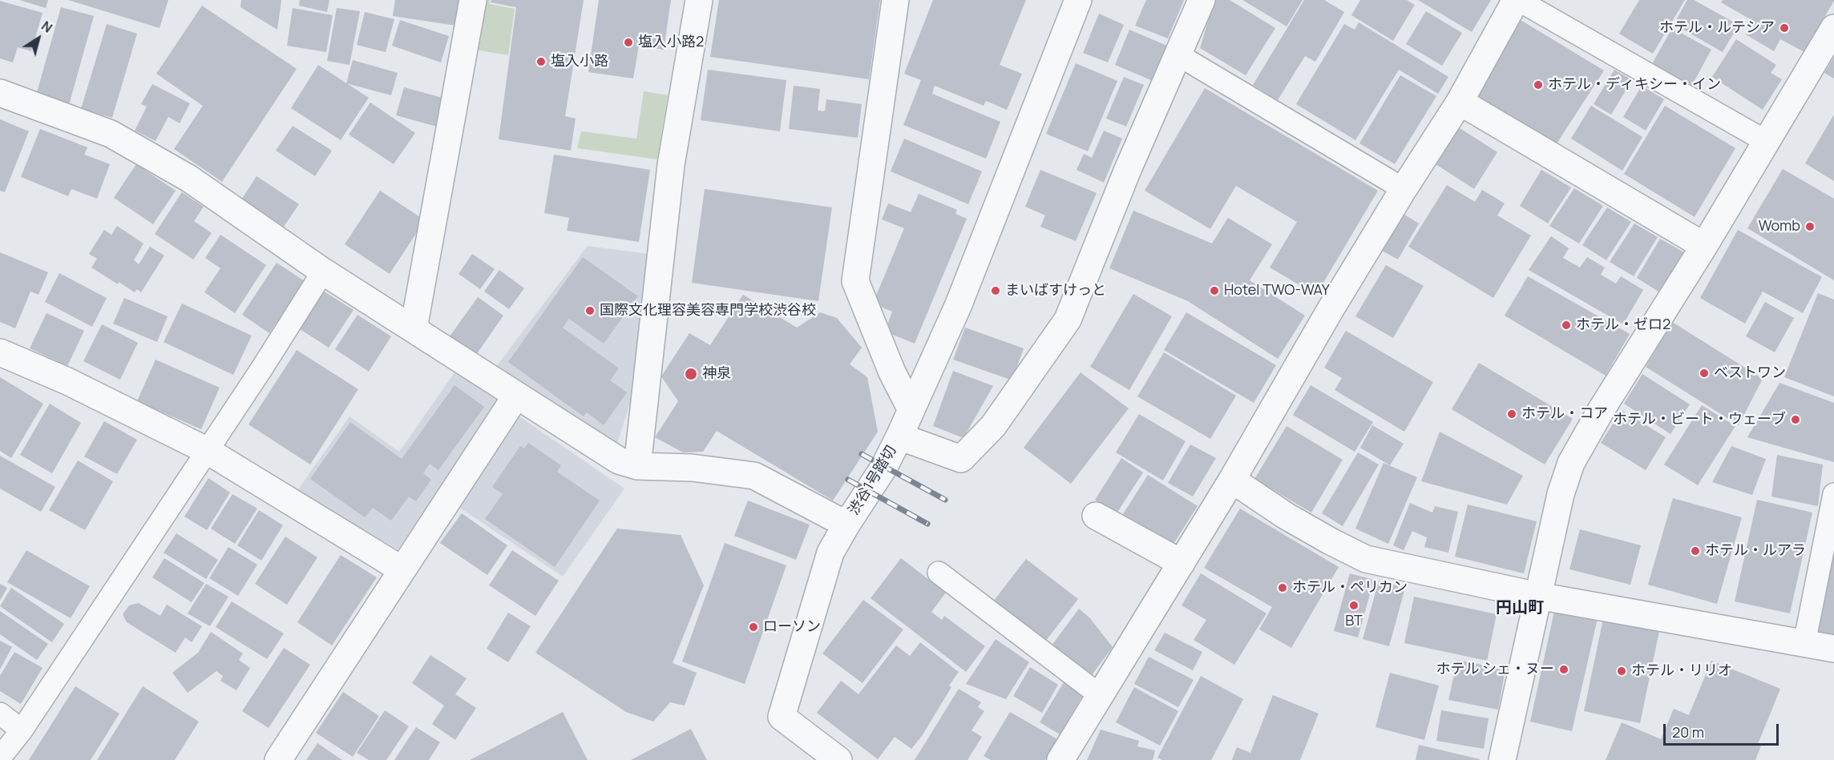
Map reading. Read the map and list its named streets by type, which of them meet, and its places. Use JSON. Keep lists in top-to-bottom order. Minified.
{"streets":{"street":["渋谷1号踏切"]},"districts":["円山町"],"places":["ホテル・ルテシア","塩入小路2","塩入小路","ホテル・ディキシー・イン","Womb","まいばすけっと","Hotel TWO-WAY","国際文化理容美容専門学校渋谷校","ホテル・ゼロ2","ベストワン","神泉","ホテル・コア","ホテル・ビート・ウェーブ","ホテル・ルアラ","ホテル・ペリカン","BT","ローソン","ホテル シェ・ヌー","ホテル・リリオ"],"scale_bar":"20 m","north":"top right"}
